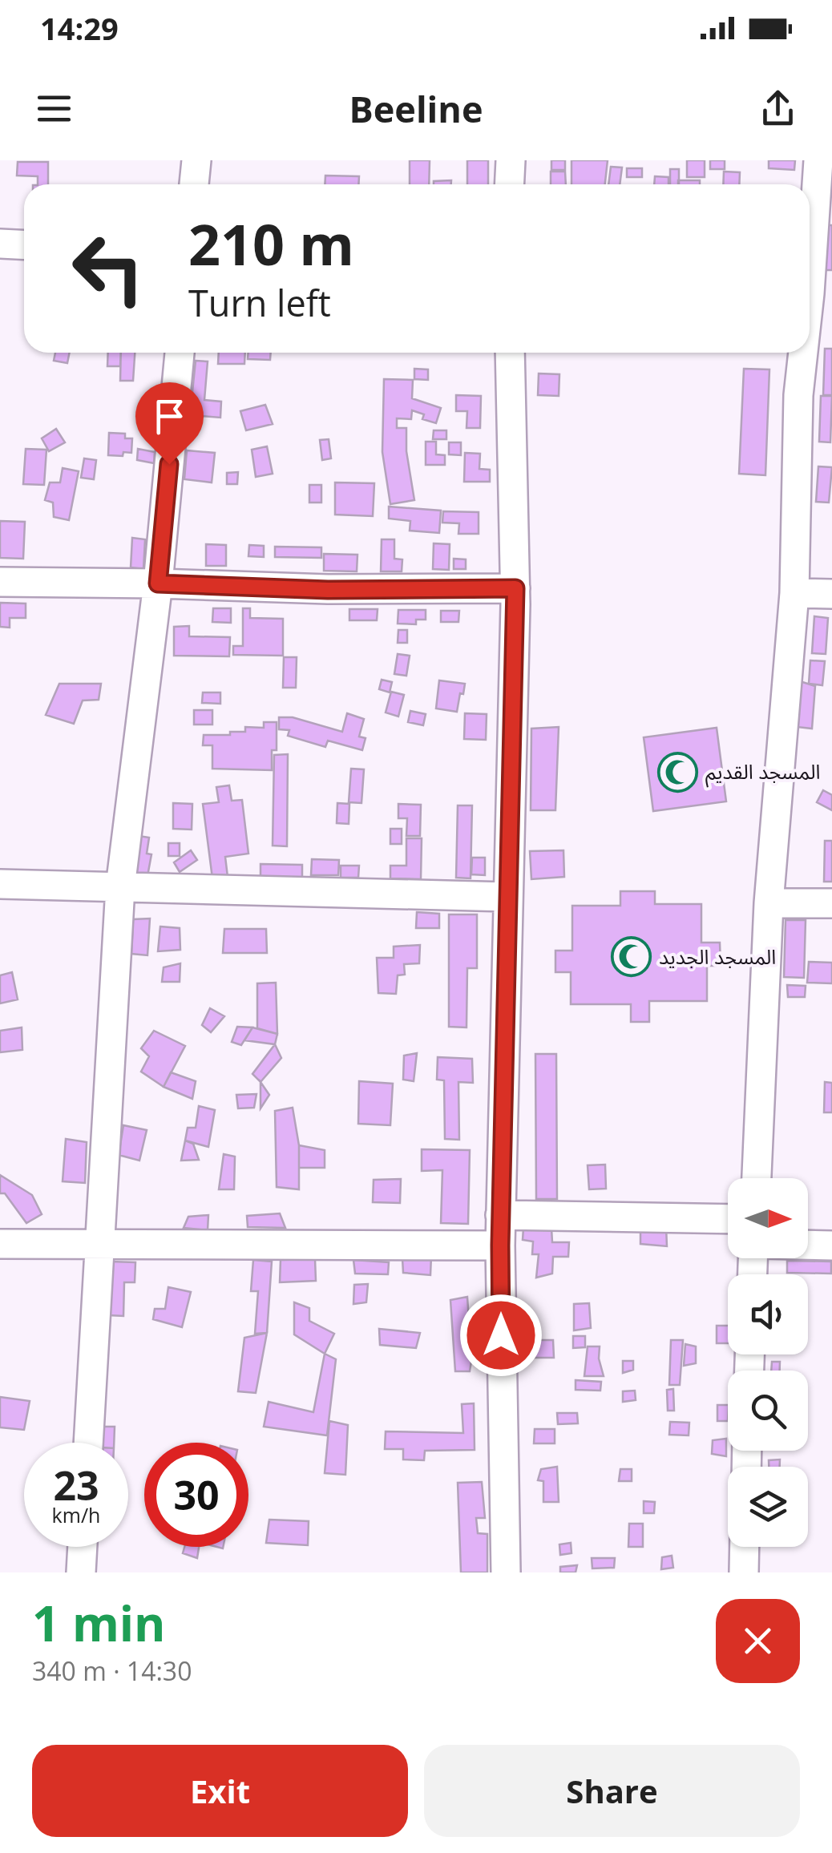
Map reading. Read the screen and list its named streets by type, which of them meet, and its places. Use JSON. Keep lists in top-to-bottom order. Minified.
{"places":{"mosque":["المسجد القديم","المسجد الجديد"]},"north":"right","page":{"status":"14:29","header":"Beeline","turn":["210 m","Turn left"],"speed":"23 km/h","limit":"30","heading":["1 min","340 m · 14:30"],"buttons":["Exit","Share"]}}
